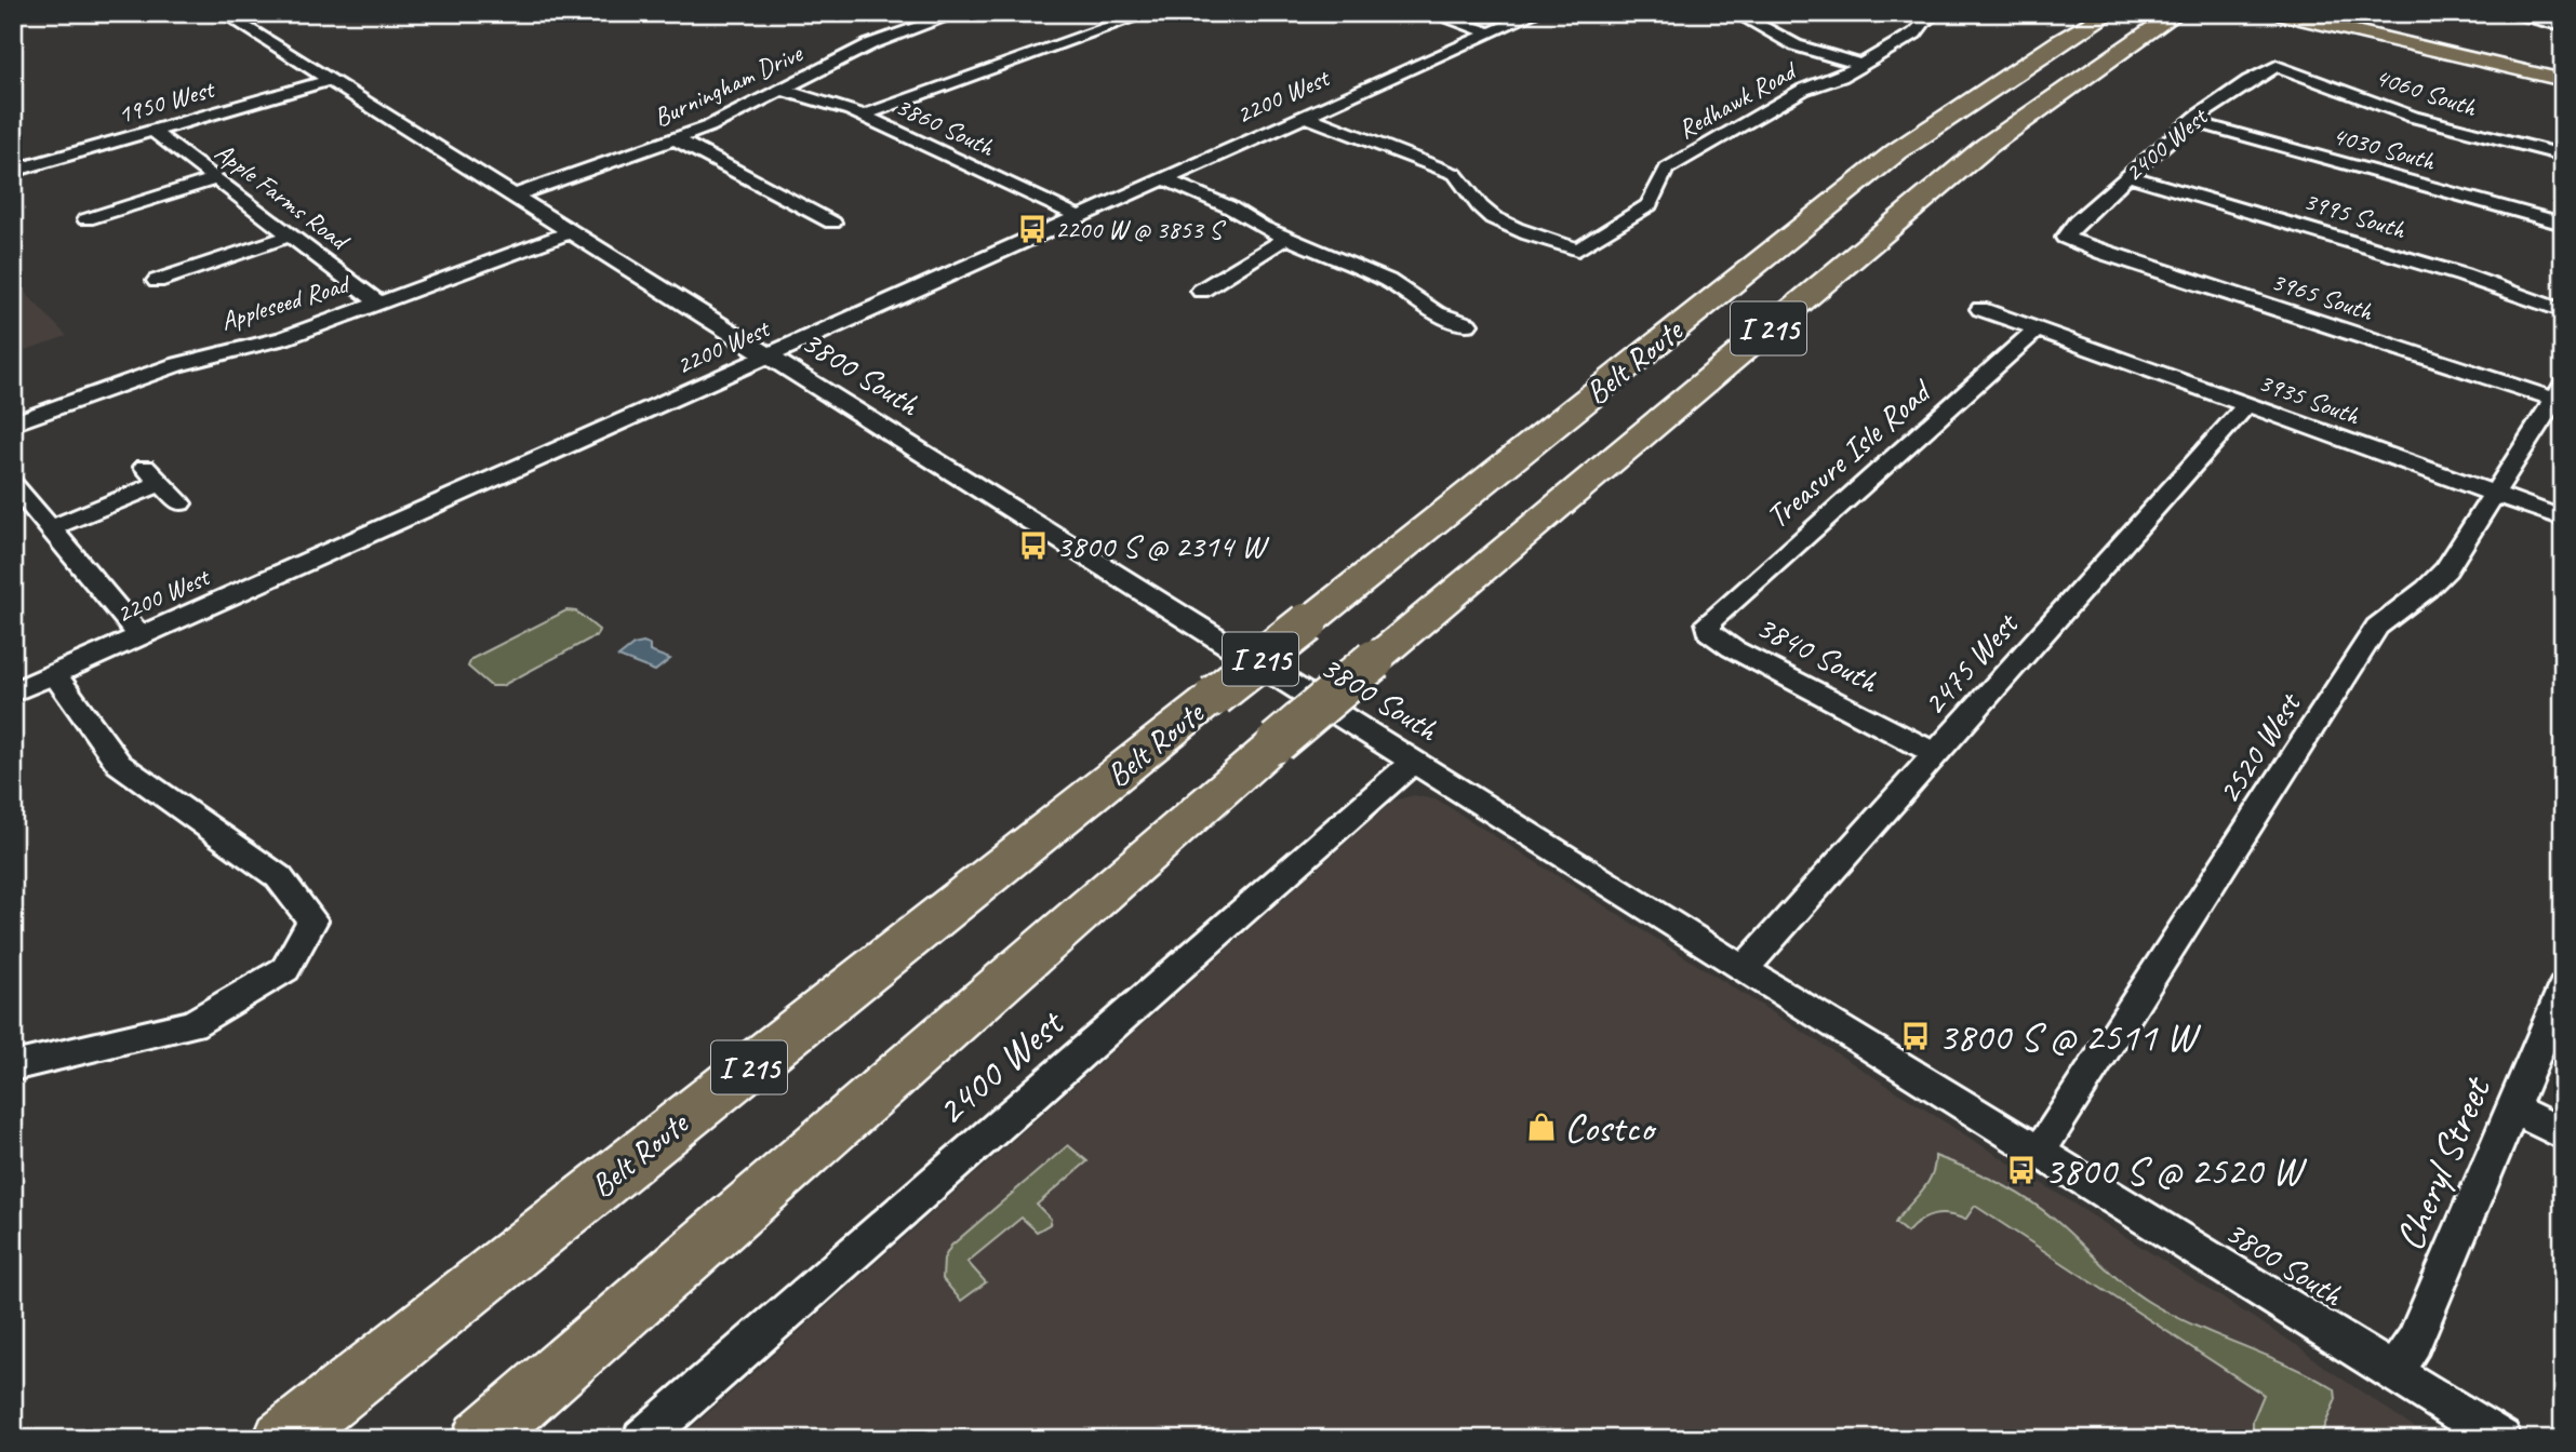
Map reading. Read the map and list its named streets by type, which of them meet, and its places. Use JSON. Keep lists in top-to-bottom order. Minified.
{"streets":{"highway":["I 215","Belt Route"],"street":["Burningham Drive","4060 South","2200 West","Redhawk Road","1950 West","3860 South","2400 West","4030 South","Apple Farms Road","3995 South","3965 South","Appleseed Road","3800 South","3935 South","Treasure Isle Road","3840 South","2475 West","2520 West","Cheryl Street"]},"crossings":[["Burningham Drive","3860 South"],["Burningham Drive","3800 South"],["4060 South","2400 West"],["2200 West","Redhawk Road"],["2200 West","3860 South"],["2200 West","3800 South"],["1950 West","Apple Farms Road"],["1950 West","3800 South"],["2400 West","4030 South"],["2400 West","3995 South"],["2400 West","3965 South"],["2400 West","3800 South"],["Apple Farms Road","Appleseed Road"],["3965 South","2520 West"],["Appleseed Road","3800 South"],["3800 South","2475 West"],["3800 South","2520 West"],["3800 South","Cheryl Street"],["3935 South","Treasure Isle Road"],["3935 South","2475 West"],["3935 South","2520 West"],["Treasure Isle Road","3840 South"],["3840 South","2475 West"]],"places":{"bus stop":["2200 W @ 3853 S","3800 S @ 2314 W","3800 S @ 2511 W","3800 S @ 2520 W"],"shop":["Costco"]}}
